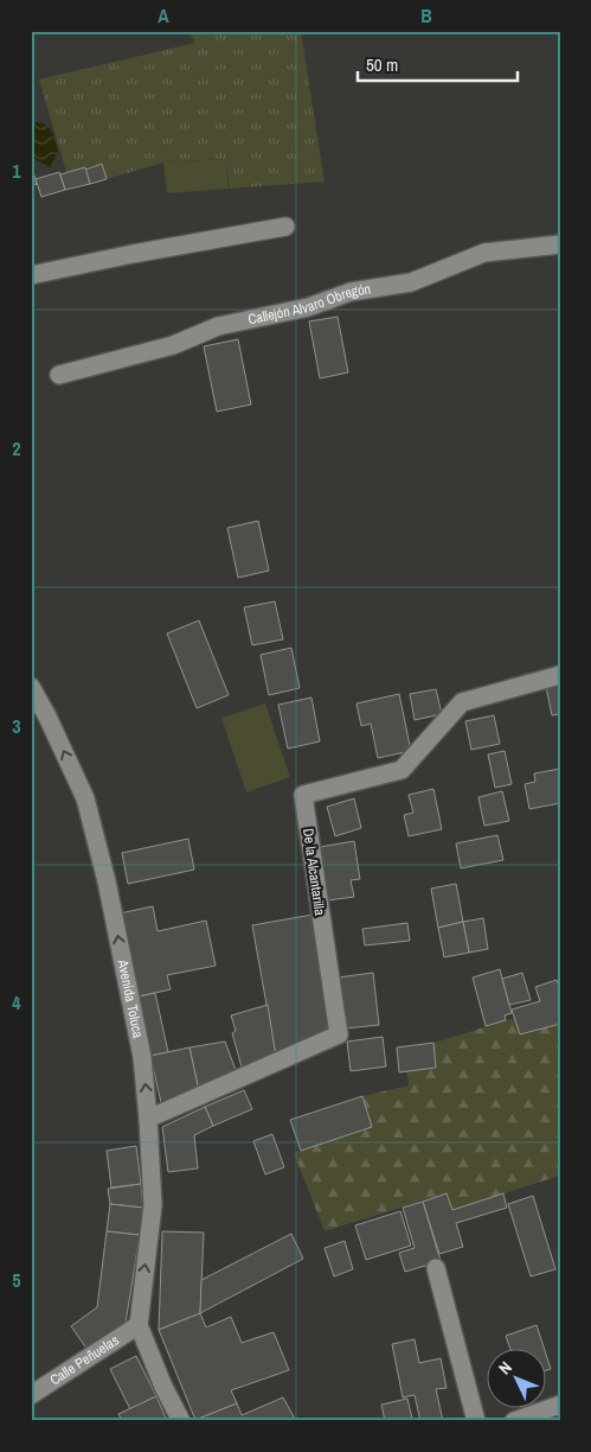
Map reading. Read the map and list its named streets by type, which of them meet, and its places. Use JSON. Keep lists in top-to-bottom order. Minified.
{"streets":{"street":["Callejón Alvaro Obregón","De la Alcantarilla","Avenida Toluca","Calle Peñuelas"]},"crossings":[["De la Alcantarilla","Avenida Toluca"],["Avenida Toluca","Calle Peñuelas"]],"one_way":["Avenida Toluca"],"scale_bar":"50 m","north":"top left","grid":{"columns":["A","B"],"rows":["1","2","3","4","5"]}}
